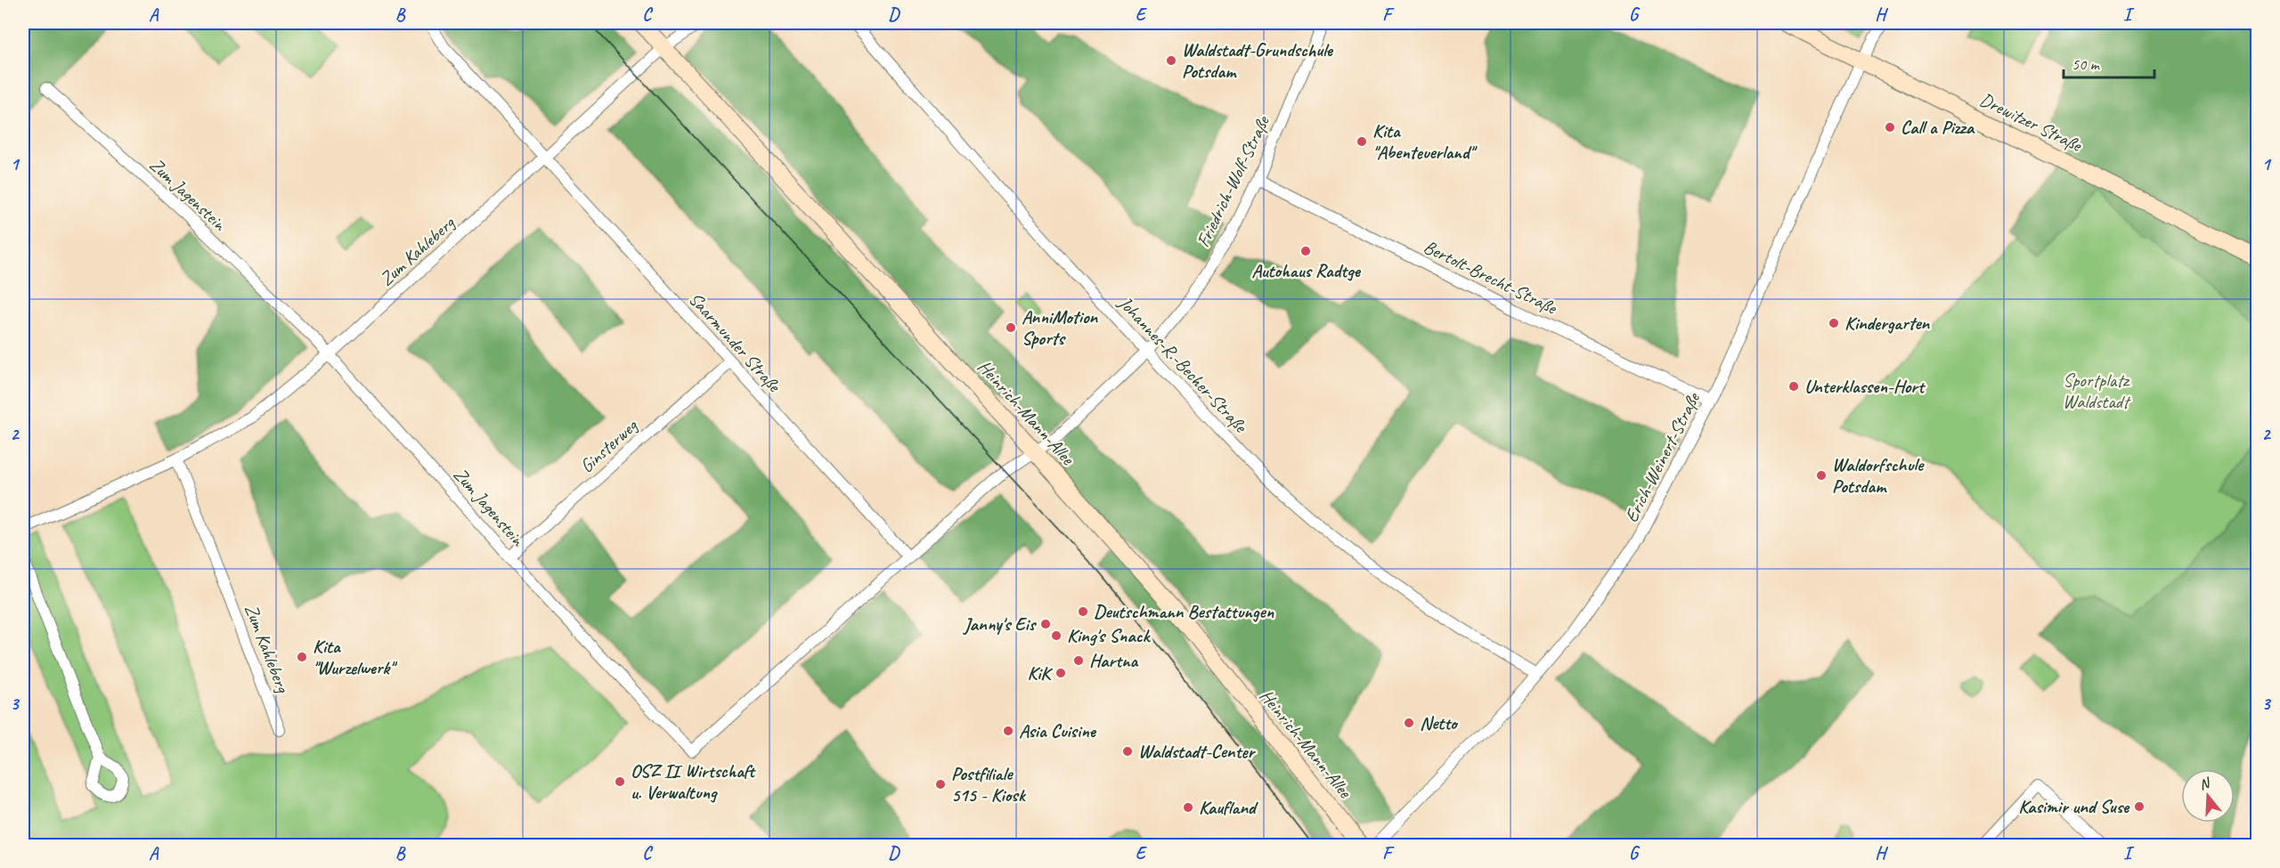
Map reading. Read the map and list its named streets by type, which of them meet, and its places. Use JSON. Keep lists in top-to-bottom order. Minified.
{"streets":{"main road":["Drewitzer Straße","Heinrich-Mann-Allee"],"street":["Friedrich-Wolf-Straße","Zum Jagenstein","Zum Kahleberg","Bertolt-Brecht-Straße","Saarmunder Straße","Johannes-R.-Becher-Straße","Ginsterweg","Erich-Weinert-Straße"]},"crossings":[["Drewitzer Straße","Erich-Weinert-Straße"],["Friedrich-Wolf-Straße","Bertolt-Brecht-Straße"],["Friedrich-Wolf-Straße","Johannes-R.-Becher-Straße"],["Friedrich-Wolf-Straße","Heinrich-Mann-Allee"],["Zum Jagenstein","Zum Kahleberg"],["Zum Jagenstein","Saarmunder Straße"],["Zum Jagenstein","Ginsterweg"],["Zum Kahleberg","Saarmunder Straße"],["Zum Kahleberg","Heinrich-Mann-Allee"],["Bertolt-Brecht-Straße","Erich-Weinert-Straße"],["Saarmunder Straße","Ginsterweg"],["Johannes-R.-Becher-Straße","Erich-Weinert-Straße"]],"parks":["Sportplatz Waldstadt"],"places":["Waldstadt-Grundschule Potsdam","Call a Pizza","Kita \"Abenteuerland\"","Autohaus Radtge","Kindergarten","AnniMotion Sports","Unterklassen-Hort","Waldorfschule Potsdam","Deutschmann Bestattungen","Janny's Eis","King's Snack","Kita \"Wurzelwerk\"","Hartna","KiK","Netto","Asia Cuisine","Waldstadt-Center","OSZ II Wirtschaft u. Verwaltung","Postfiliale 515 - Kiosk","Kasimir und Suse","Kaufland"],"scale_bar":"50 m","north":"top","grid":{"columns":["A","B","C","D","E","F","G","H","I"],"rows":["1","2","3"]}}
